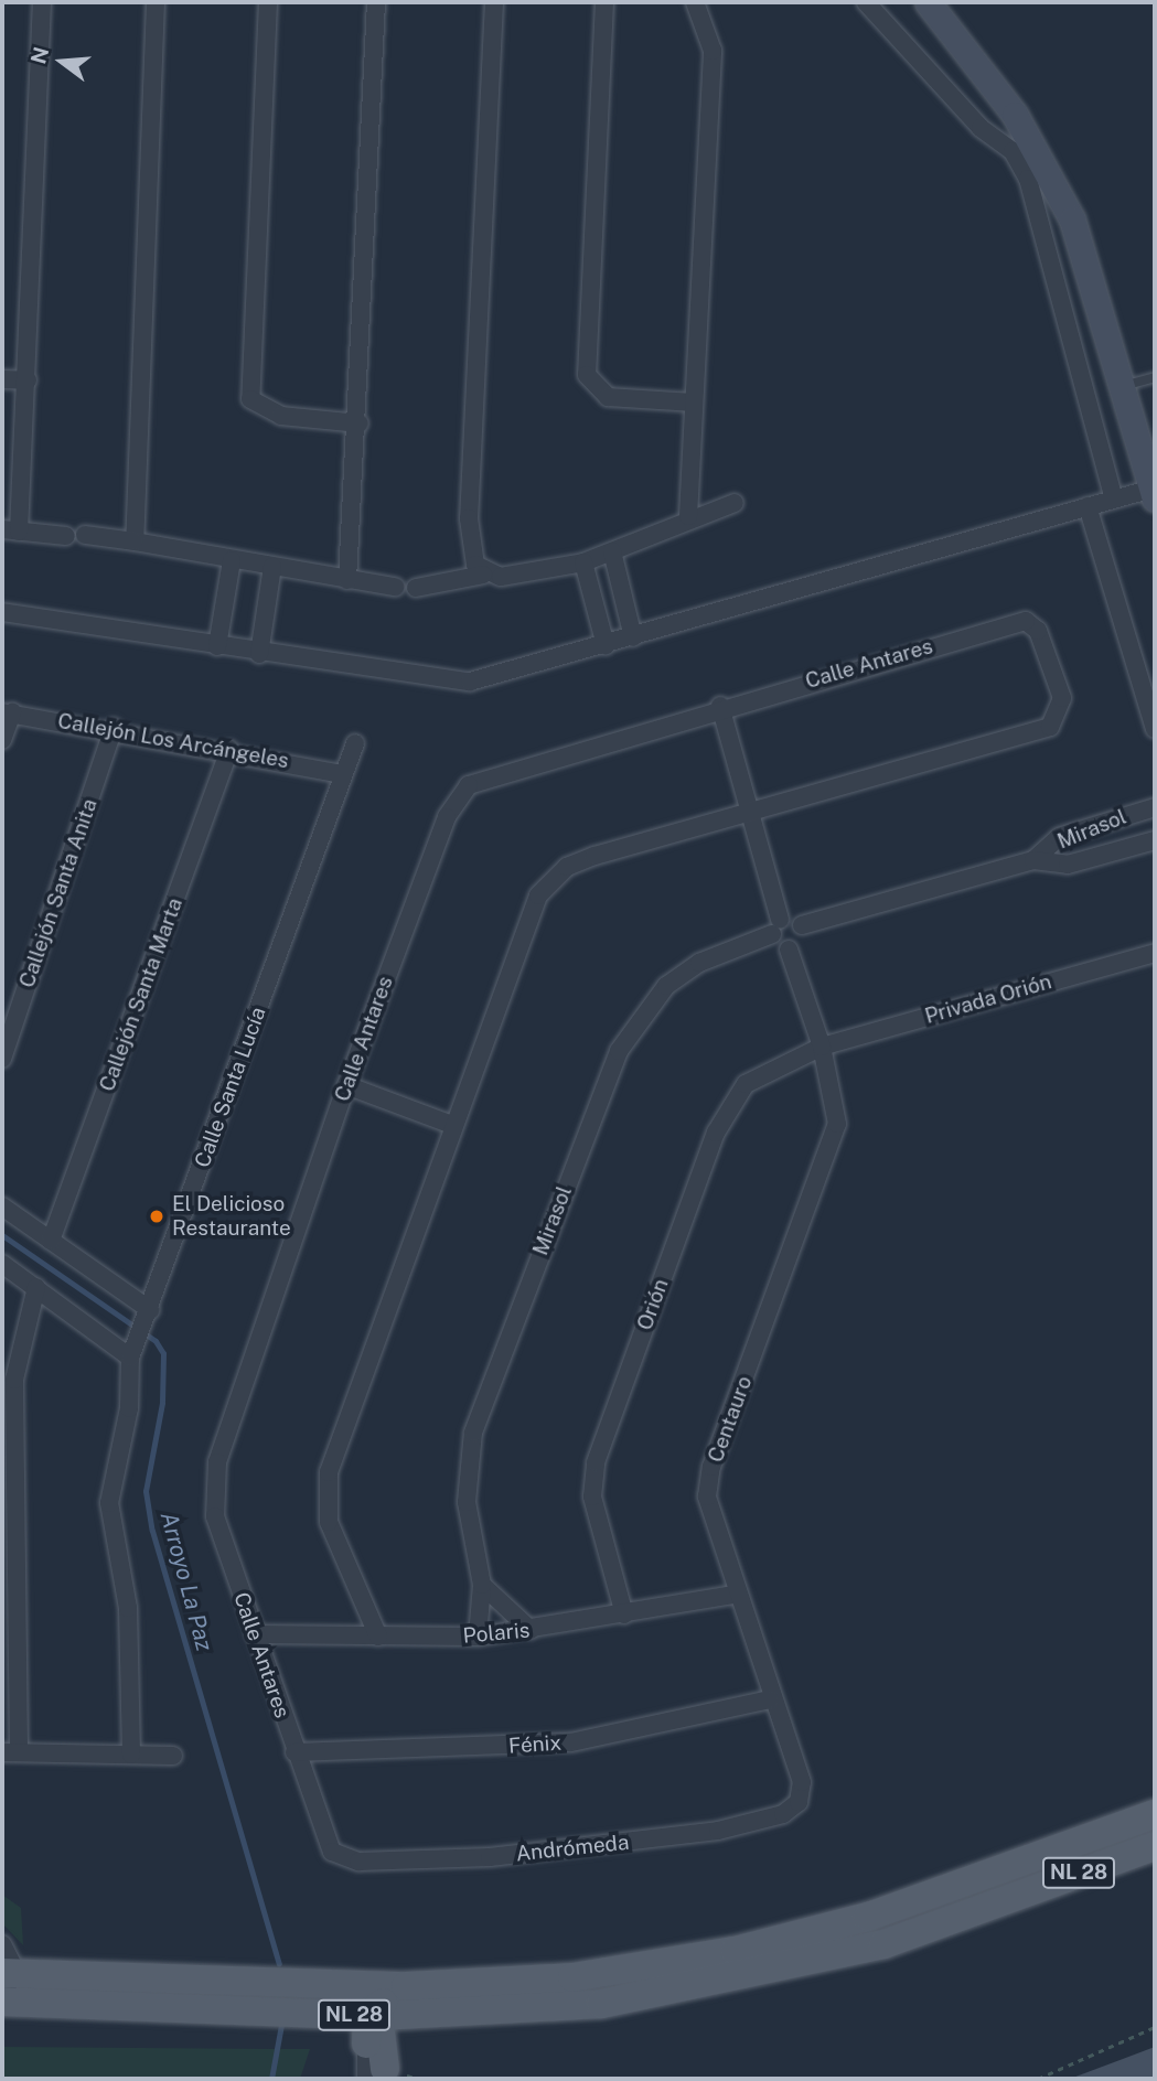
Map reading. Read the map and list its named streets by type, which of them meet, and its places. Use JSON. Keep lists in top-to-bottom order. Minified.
{"streets":{"main road":["NL 28"],"street":["Calle Antares","Callejón Los Arcángeles","Mirasol","Callejón Santa Anita","Callejón Santa Marta","Privada Orión","Calle Santa Lucía","Orión","Centauro","Polaris","Fénix","Andrómeda"]},"crossings":[["Calle Antares","Polaris"],["Calle Antares","Fénix"],["Calle Antares","Andrómeda"],["Callejón Los Arcángeles","Callejón Santa Anita"],["Callejón Los Arcángeles","Callejón Santa Marta"],["Callejón Los Arcángeles","Calle Santa Lucía"],["Mirasol","Polaris"],["Privada Orión","Orión"],["Privada Orión","Centauro"],["Orión","Centauro"],["Orión","Polaris"],["Centauro","Polaris"],["Centauro","Fénix"],["Centauro","Andrómeda"]],"water":["Arroyo La Paz"],"places":["El Delicioso Restaurante"],"north":"left"}
